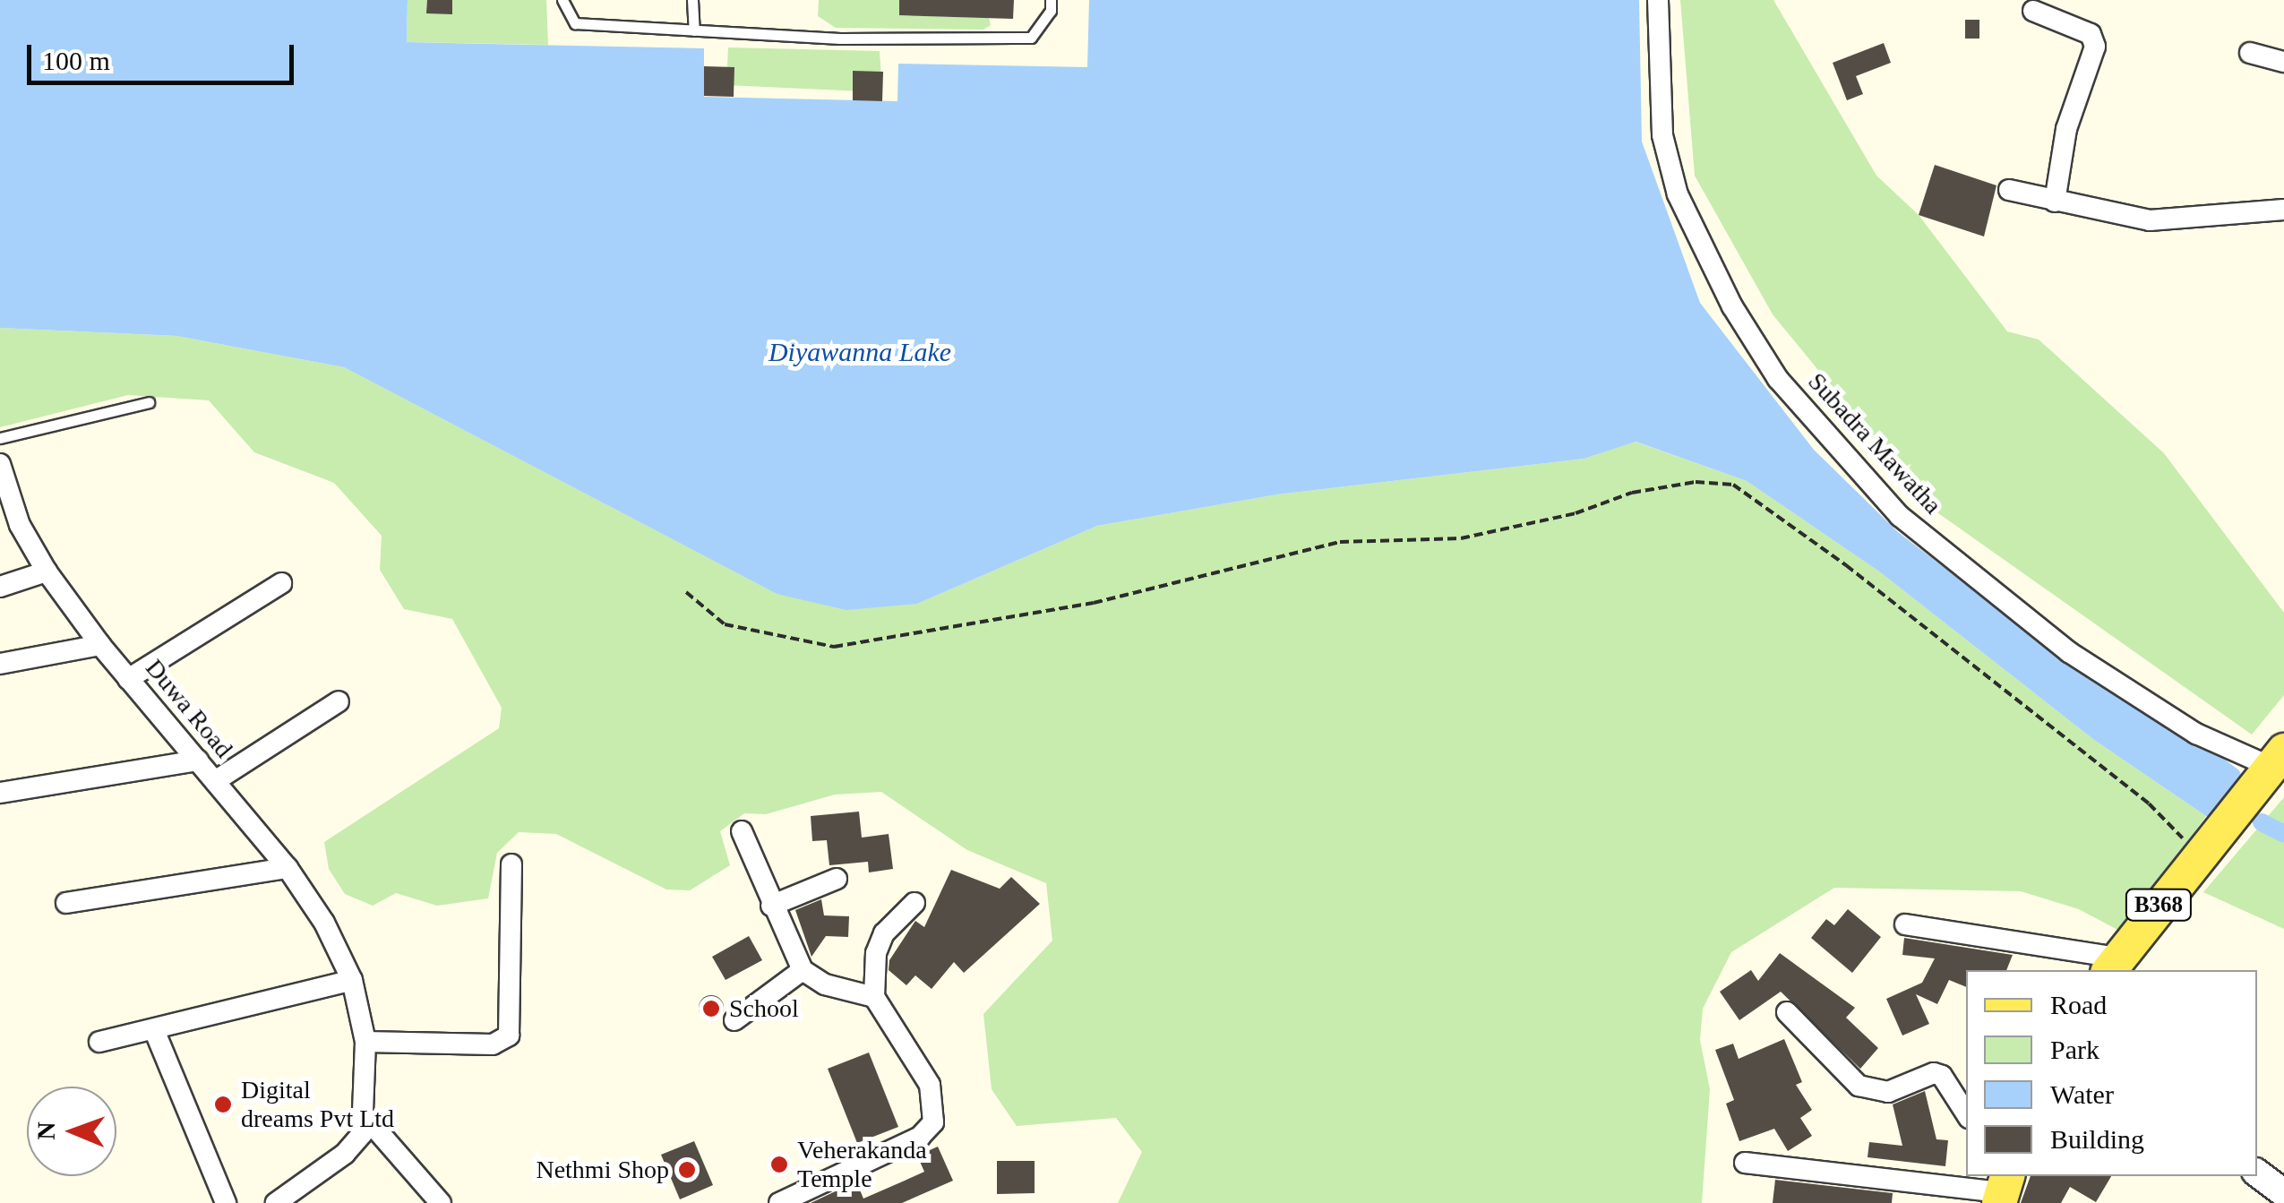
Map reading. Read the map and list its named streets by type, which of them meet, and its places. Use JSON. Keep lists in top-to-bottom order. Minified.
{"streets":{"main road":["B368"],"street":["Subadra Mawatha","Duwa Road"]},"crossings":[["Subadra Mawatha","B368"]],"water":["Diyawanna Lake"],"places":["School","Digital dreams Pvt Ltd","Veherakanda Temple","Nethmi Shop"],"legend":["Road","Park","Water","Building"],"scale_bar":"100 m","north":"left"}
